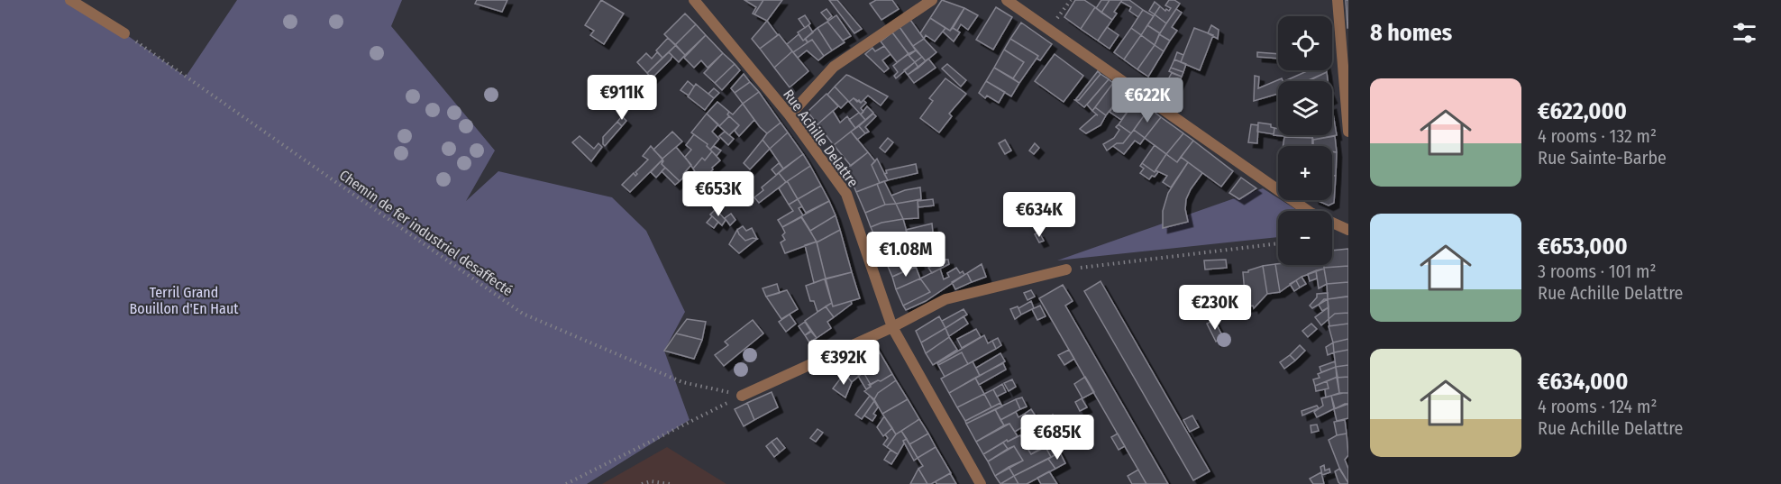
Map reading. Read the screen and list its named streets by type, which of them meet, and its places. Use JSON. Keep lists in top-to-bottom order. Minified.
{"streets":{"street":["Rue Achille Delattre"],"path":["Chemin de fer industriel desaffecté"]},"parks":["Terril Grand Bouillon d'En Haut"],"page":{"heading":"8 homes","map_buttons":["+","−"],"list":[{"name":"€622,000","note":"4 rooms · 132 m² · Rue Sainte-Barbe"},{"name":"€653,000","note":"3 rooms · 101 m² · Rue Achille Delattre"},{"name":"€634,000","note":"4 rooms · 124 m² · Rue Achille Delattre"}],"price":["€911K","€622K","€653K","€634K","€1.08M","€230K","€392K","€685K"]}}
